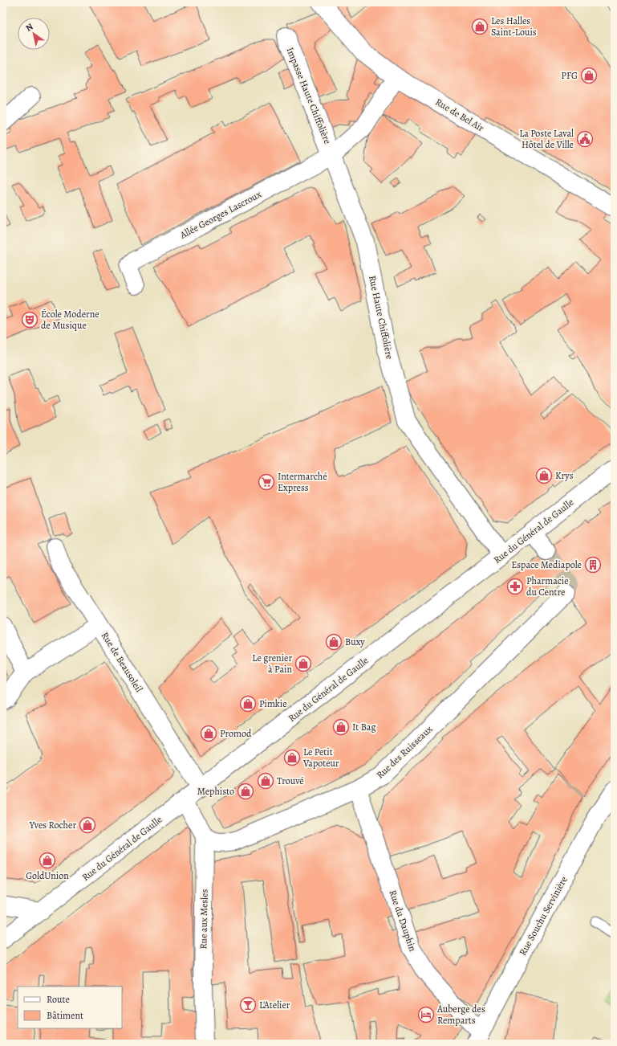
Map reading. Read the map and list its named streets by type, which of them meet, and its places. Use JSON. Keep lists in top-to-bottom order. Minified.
{"streets":{"street":["Impasse Haute Chiffolière","Rue de Bel Air","Allée Georges Lascroux","Rue Haute Chiffolière","Rue du Général de Gaulle","Rue de Beausoleil","Rue des Ruisseaux","Rue Souchu Servinière","Rue aux Mesles","Rue du Dauphin"]},"crossings":[["Impasse Haute Chiffolière","Allée Georges Lascroux"],["Impasse Haute Chiffolière","Rue Haute Chiffolière"],["Allée Georges Lascroux","Rue Haute Chiffolière"],["Rue Haute Chiffolière","Rue du Général de Gaulle"],["Rue du Général de Gaulle","Rue de Beausoleil"],["Rue du Général de Gaulle","Rue aux Mesles"],["Rue des Ruisseaux","Rue aux Mesles"],["Rue des Ruisseaux","Rue du Dauphin"],["Rue Souchu Servinière","Rue du Dauphin"]],"places":{"shop":["Les Halles Saint-Louis","PFG","Krys","Buxy","Le grenier à Pain","Pimkie","It Bag","Promod","Le Petit Vapoteur","Trouvé","Mephisto","Yves Rocher","GoldUnion"],"public building":["La Poste Laval Hôtel de Ville"],"theatre":["École Moderne de Musique"],"supermarket":["Intermarché Express"],"building":["Espace Mediapole"],"pharmacy":["Pharmacie du Centre"],"bar":["L'Atelier"],"hotel":["Auberge des Remparts"]},"legend":["Route","Bâtiment"],"north":"top left"}
